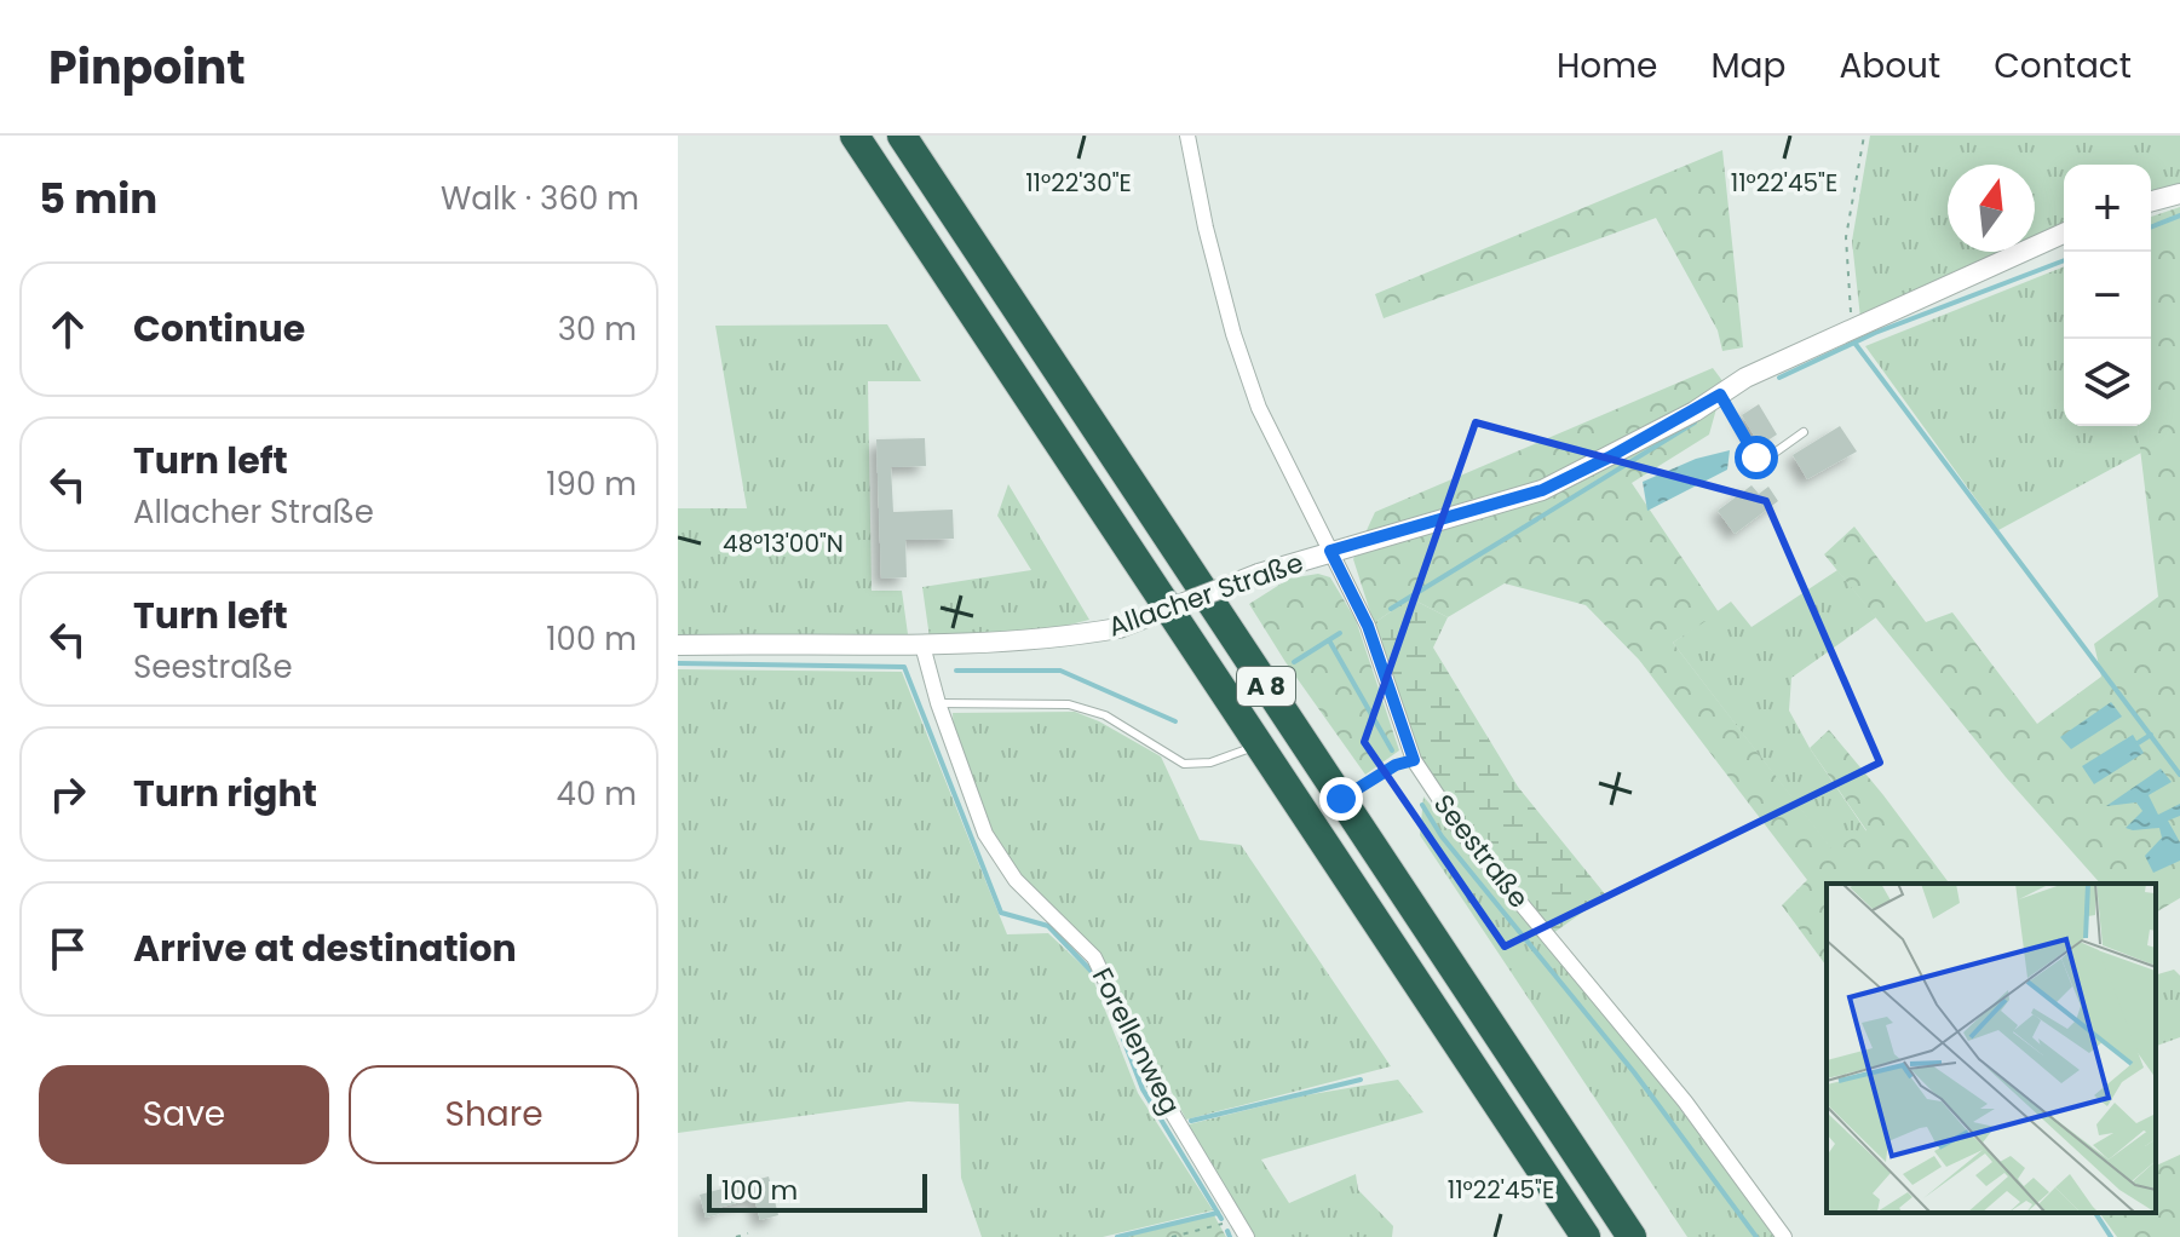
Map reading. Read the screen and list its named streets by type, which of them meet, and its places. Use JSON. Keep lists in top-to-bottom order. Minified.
{"streets":{"highway":["A 8"],"street":["Allacher Straße","Seestraße","Forellenweg"]},"crossings":[["Allacher Straße","Seestraße"],["Allacher Straße","Forellenweg"]],"scale_bar":"100 m","north":"top","page":{"header":"Pinpoint","nav":["Home","Map","About","Contact"],"heading":["5 min","Walk · 360 m"],"map_buttons":["+","−"],"list":[["Continue","30 m"],["Turn left","Allacher Straße","190 m"],["Turn left","Seestraße","100 m"],["Turn right","40 m"],"Arrive at destination"],"buttons":["Save","Share"],"scale":"100 m"},"coordinates":["11°22'30\"E","11°22'45\"E","48°13'00\"N"]}
